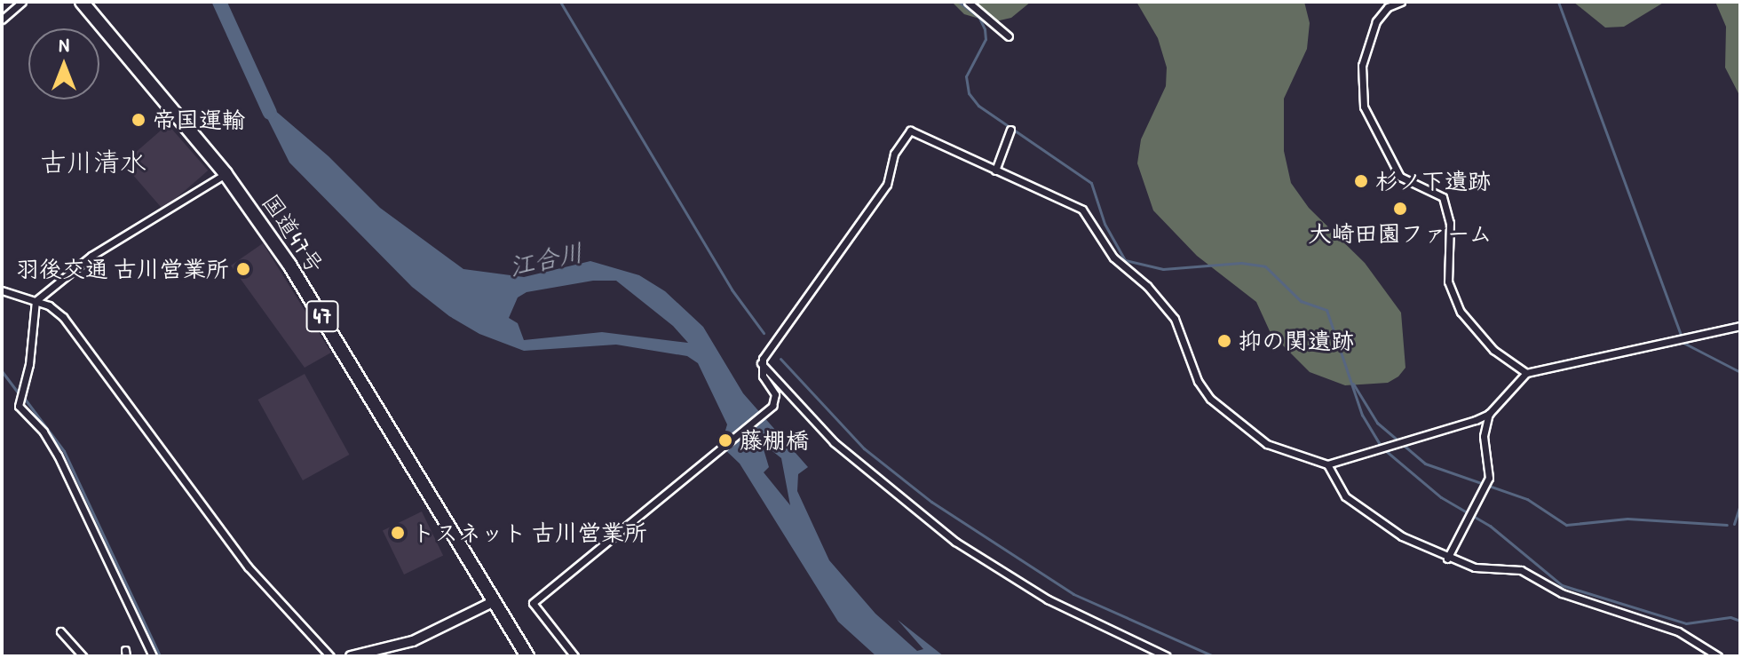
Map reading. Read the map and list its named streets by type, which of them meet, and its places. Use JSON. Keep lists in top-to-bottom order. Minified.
{"streets":{"highway":["国道47号","47"]},"districts":["古川清水"],"water":["江合川"],"places":["帝国運輸","杉ノ下遺跡","大崎田園ファーム","羽後交通 古川営業所","抑の関遺跡","藤棚橋","トスネット 古川営業所"],"north":"top"}
